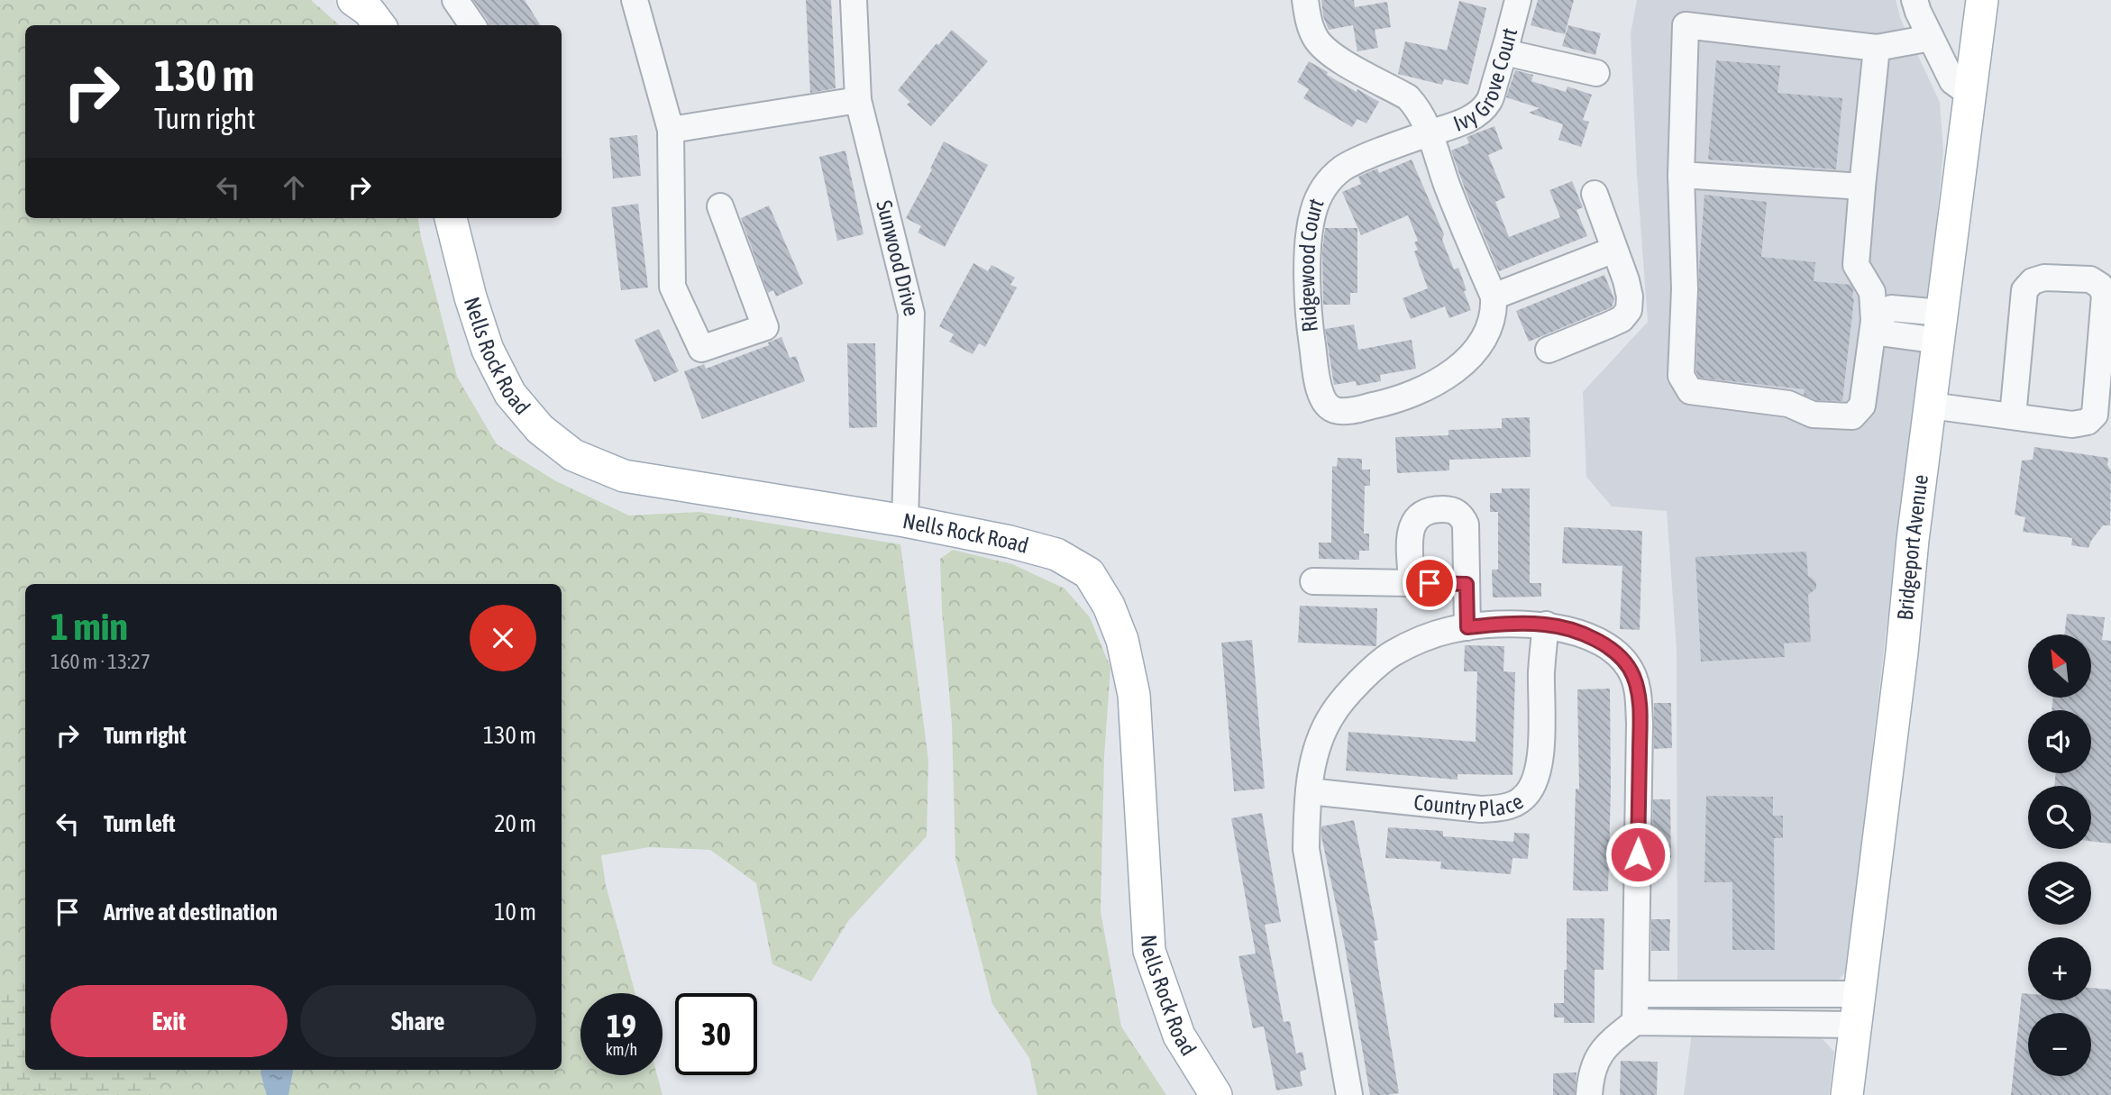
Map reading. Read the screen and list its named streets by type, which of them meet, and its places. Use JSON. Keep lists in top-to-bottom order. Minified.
{"streets":{"main road":["Nells Rock Road","Bridgeport Avenue"],"street":["Ivy Grove Court","Sunwood Drive","Ridgewood Court","Country Place"]},"crossings":[["Ivy Grove Court","Ridgewood Court"],["Sunwood Drive","Nells Rock Road"]],"north":"top left","page":{"turn":["130 m","Turn right"],"heading":["1 min","160 m · 13:27"],"map_buttons":["+","−"],"list":[{"name":"Turn right","value":"130 m"},{"name":"Turn left","value":"20 m"},{"name":"Arrive at destination","value":"10 m"}],"buttons":["Exit","Share"],"speed":"19 km/h","limit":"30"}}
